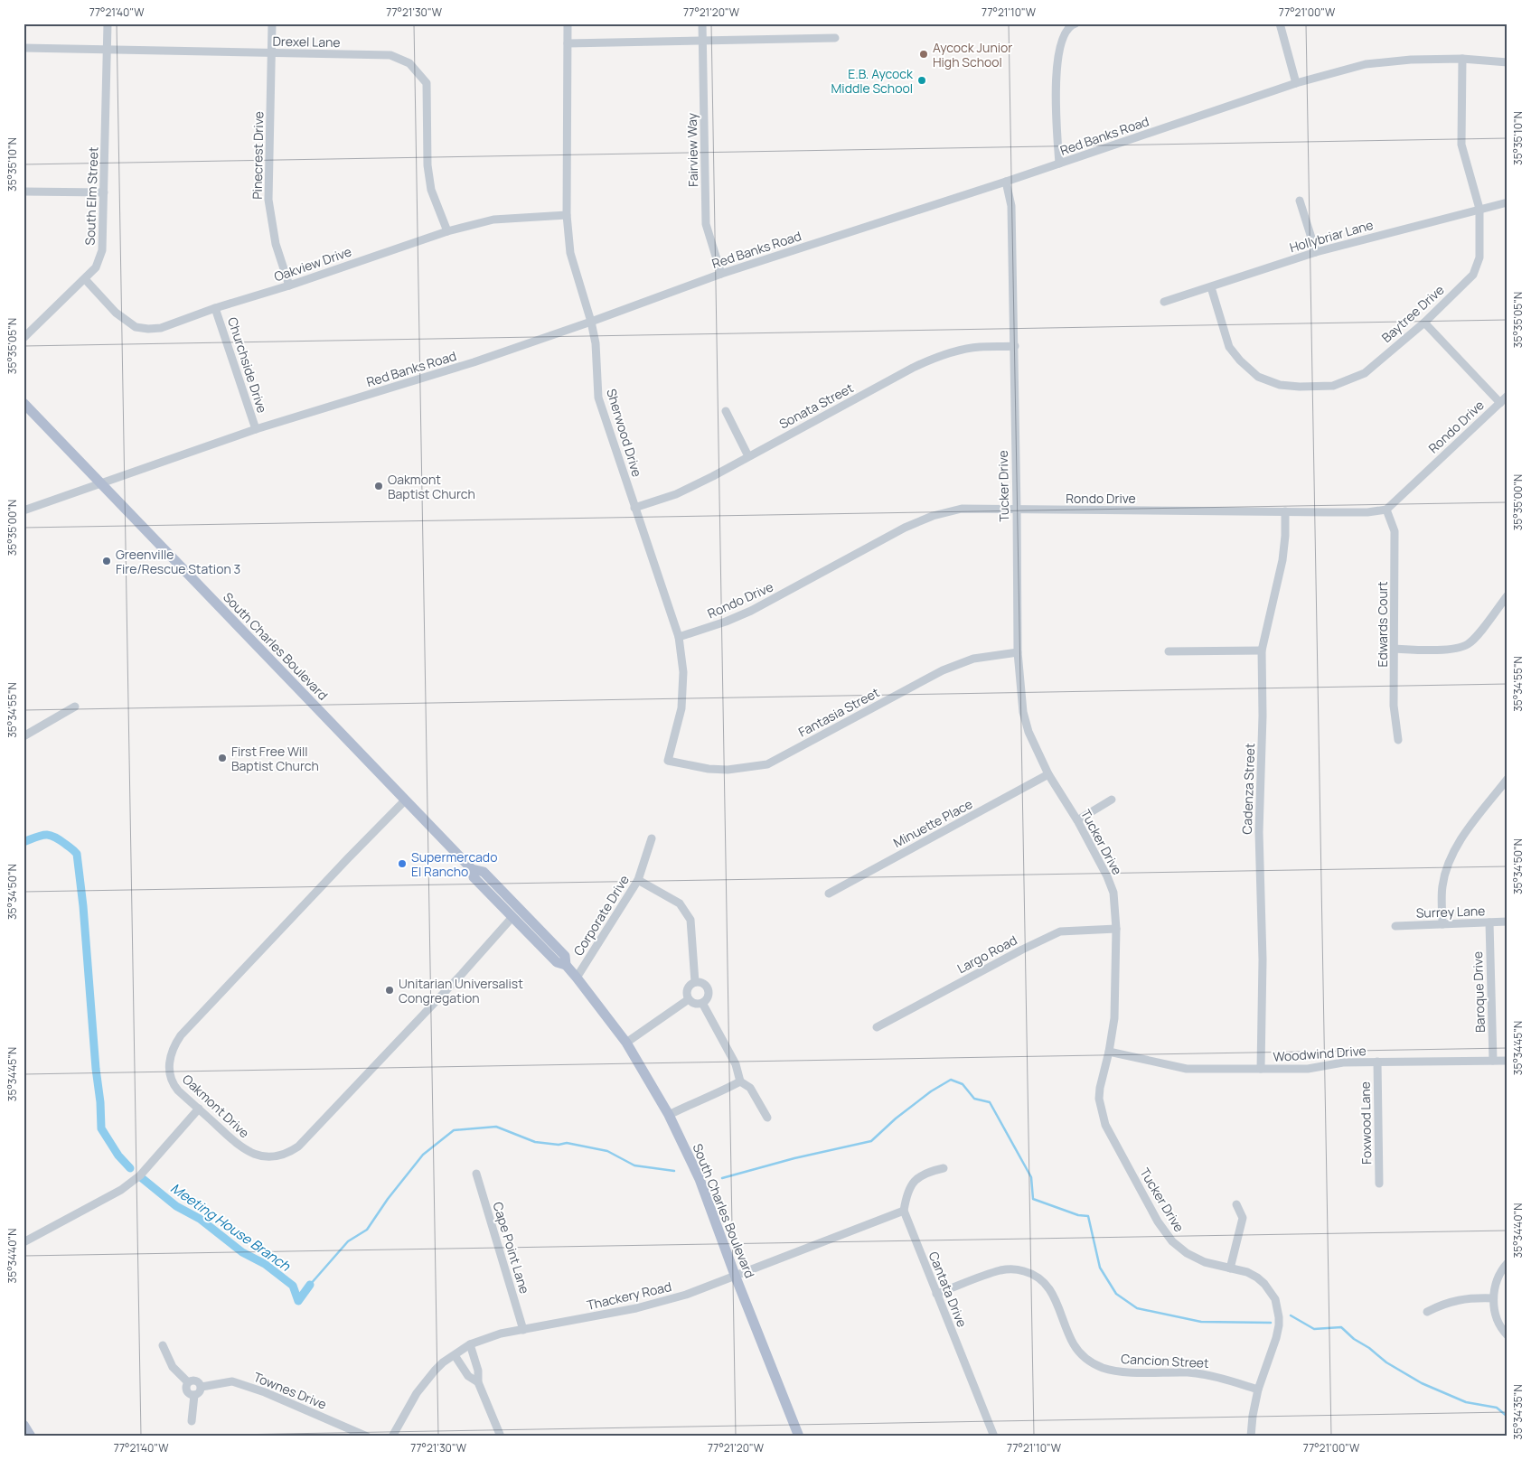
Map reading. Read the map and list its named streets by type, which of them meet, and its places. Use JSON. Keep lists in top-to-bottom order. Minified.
{"streets":{"main road":["South Charles Boulevard"],"street":["Drexel Lane","Red Banks Road","Fairview Way","Pinecrest Drive","South Elm Street","Hollybriar Lane","Oakview Drive","Baytree Drive","Churchside Drive","Sonata Street","Rondo Drive","Sherwood Drive","Tucker Drive","Edwards Court","Fantasia Street","Cadenza Street","Minuette Place","Surrey Lane","Corporate Drive","Largo Road","Baroque Drive","Woodwind Drive","Oakmont Drive","Foxwood Lane","Cape Point Lane","Cantata Drive","Thackery Road","Cancion Street","Townes Drive"]},"crossings":[["Drexel Lane","Pinecrest Drive"],["Drexel Lane","South Elm Street"],["Drexel Lane","Oakview Drive"],["Red Banks Road","Fairview Way"],["Red Banks Road","Baytree Drive"],["Red Banks Road","Churchside Drive"],["Red Banks Road","Sherwood Drive"],["Red Banks Road","Tucker Drive"],["Red Banks Road","South Charles Boulevard"],["Pinecrest Drive","Oakview Drive"],["South Elm Street","Oakview Drive"],["Hollybriar Lane","Baytree Drive"],["Oakview Drive","Churchside Drive"],["Oakview Drive","Sherwood Drive"],["Sonata Street","Sherwood Drive"],["Sonata Street","Tucker Drive"],["Rondo Drive","Sherwood Drive"],["Rondo Drive","Tucker Drive"],["Rondo Drive","Edwards Court"],["Rondo Drive","Cadenza Street"],["Sherwood Drive","Fantasia Street"],["Tucker Drive","Fantasia Street"],["Tucker Drive","Minuette Place"],["Tucker Drive","Largo Road"],["Tucker Drive","Woodwind Drive"],["Tucker Drive","Cancion Street"],["South Charles Boulevard","Corporate Drive"],["South Charles Boulevard","Oakmont Drive"],["South Charles Boulevard","Thackery Road"],["Cadenza Street","Woodwind Drive"],["Surrey Lane","Baroque Drive"],["Baroque Drive","Woodwind Drive"],["Woodwind Drive","Foxwood Lane"],["Cape Point Lane","Thackery Road"],["Cantata Drive","Thackery Road"],["Cantata Drive","Cancion Street"]],"water":["Meeting House Branch"],"places":["Aycock Junior High School","E.B. Aycock Middle School","Oakmont Baptist Church","Greenville Fire/Rescue Station 3","First Free Will Baptist Church","Supermercado El Rancho","Unitarian Universalist Congregation"],"coordinates":["77°21'40\"W","77°21'30\"W","77°21'20\"W","77°21'10\"W","77°21'00\"W","35°35'10\"N","35°35'05\"N","35°35'00\"N","35°34'55\"N","35°34'50\"N","35°34'45\"N","35°34'40\"N","35°34'35\"N"]}
